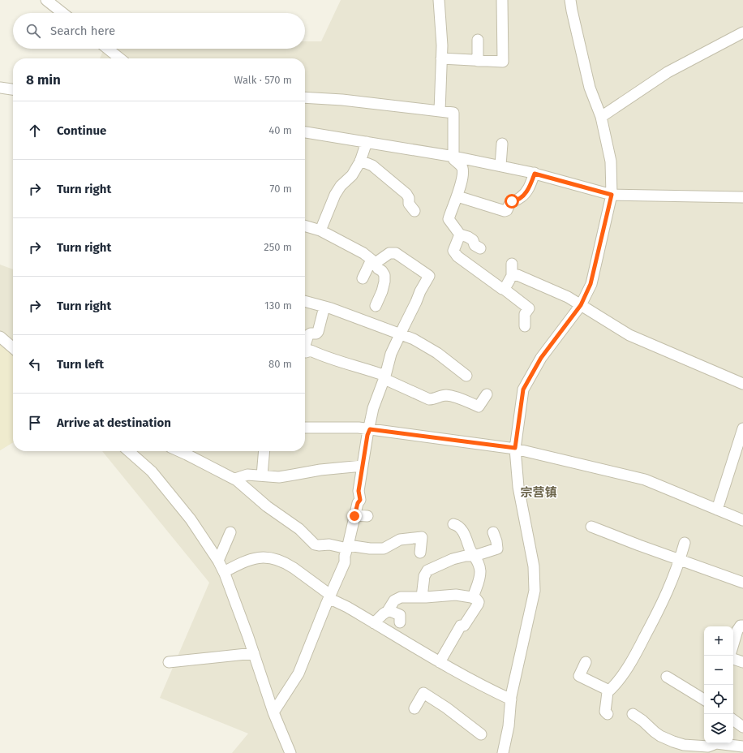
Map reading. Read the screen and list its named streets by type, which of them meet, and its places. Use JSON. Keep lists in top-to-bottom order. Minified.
{"districts":["宗营镇"],"page":{"search":"Search here","heading":["8 min","Walk · 570 m"],"list":[["Continue","40 m"],["Turn right","70 m"],["Turn right","250 m"],["Turn right","130 m"],["Turn left","80 m"],"Arrive at destination"],"map_buttons":["+","−"]}}
